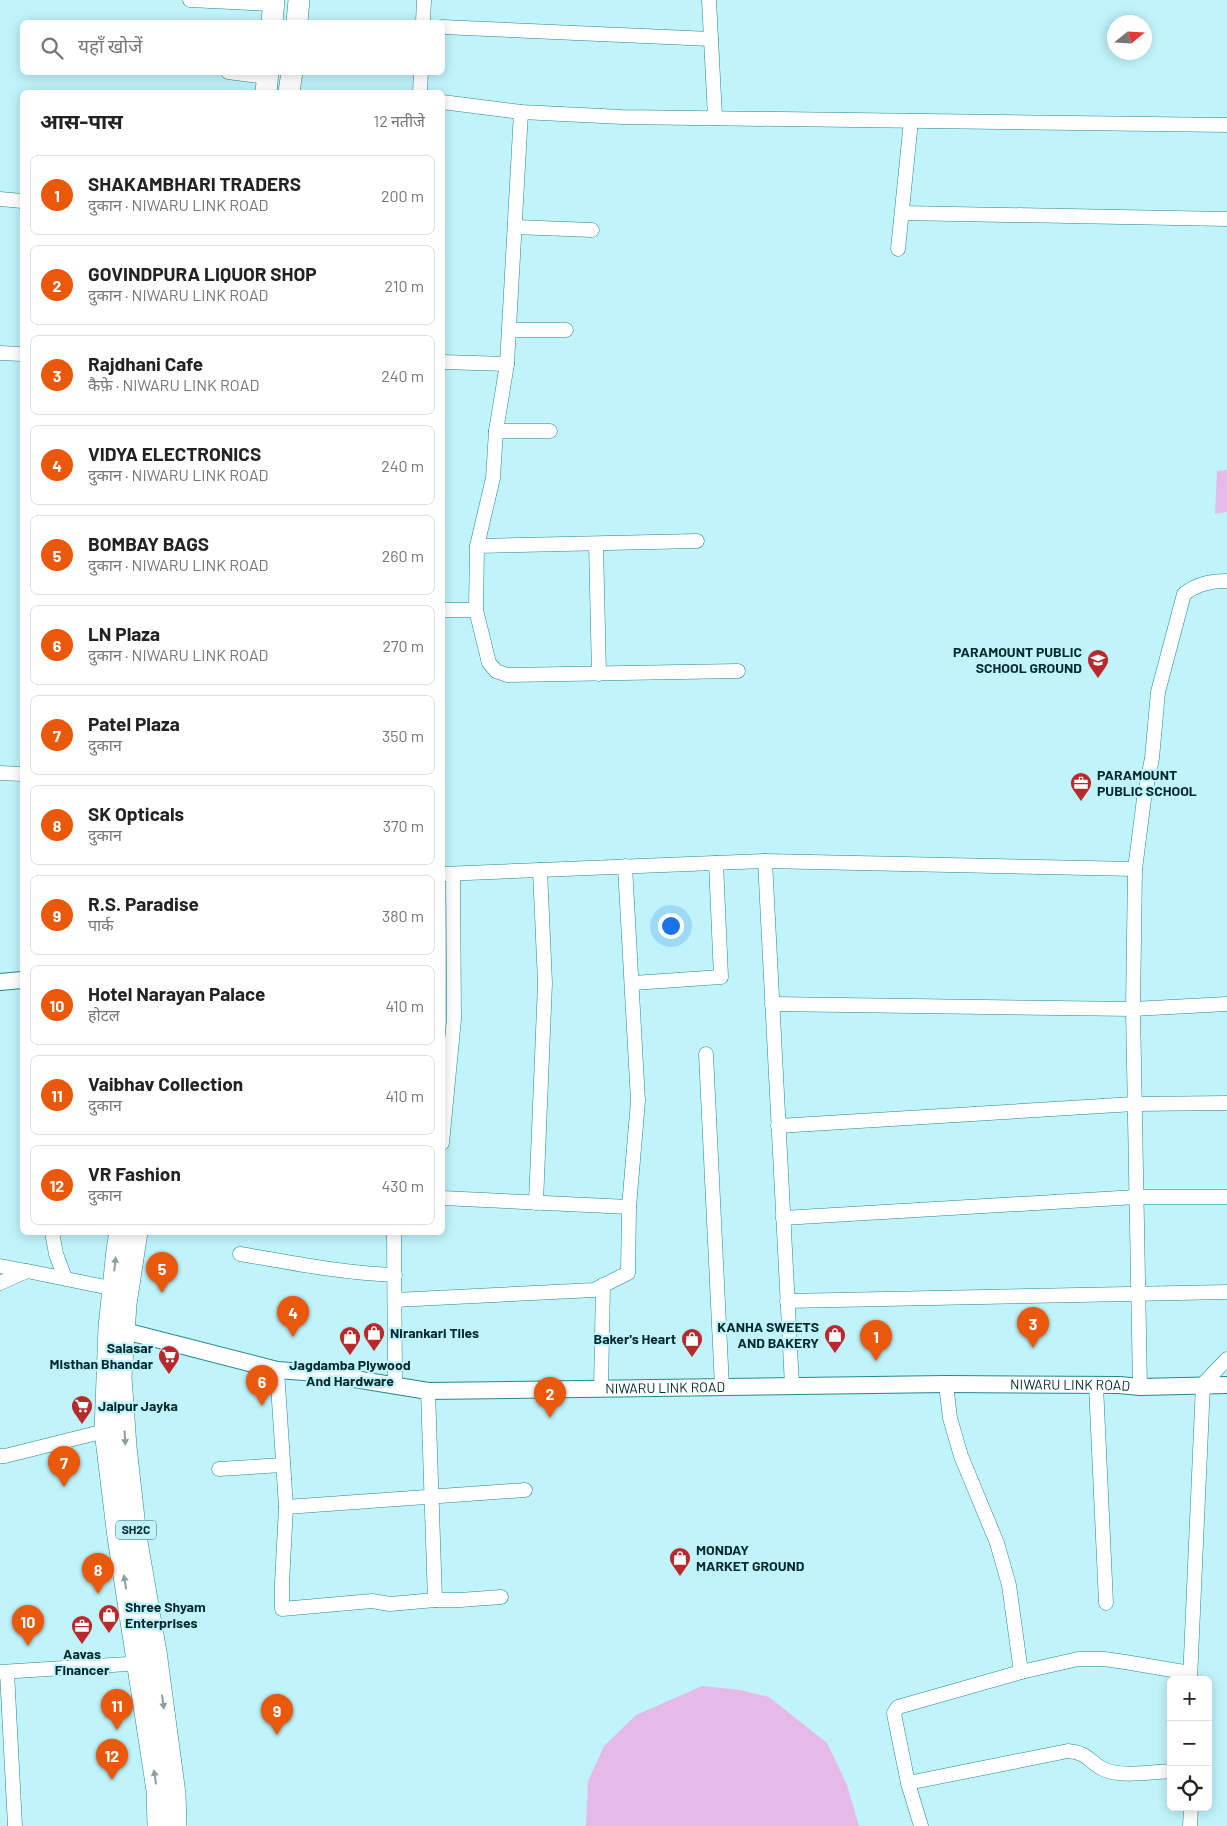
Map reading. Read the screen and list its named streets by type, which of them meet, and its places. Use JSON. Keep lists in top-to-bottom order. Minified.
{"streets":{"main road":["SH2C"],"street":["NIWARU LINK ROAD"]},"crossings":[["NIWARU LINK ROAD","SH2C"]],"places":{"school or university":["PARAMOUNT PUBLIC SCHOOL GROUND"],"office":["PARAMOUNT PUBLIC SCHOOL","Aavas Financer"],"shop":["Nirankari Tiles","KANHA SWEETS AND BAKERY","Jagdamba Plywood And Hardware","Baker's Heart","MONDAY MARKET GROUND","Shree Shyam Enterprises"],"supermarket":["Salasar Misthan Bhandar","Jaipur Jayka"]},"north":"right","page":{"search":"यहाँ खोजें","heading":["आस-पास","12 नतीजे"],"list":[{"mark":"1","name":"SHAKAMBHARI TRADERS","note":"दुकान · NIWARU LINK ROAD","value":"200 m"},{"mark":"2","name":"GOVINDPURA LIQUOR SHOP","note":"दुकान · NIWARU LINK ROAD","value":"210 m"},{"mark":"3","name":"Rajdhani Cafe","note":"कैफ़े · NIWARU LINK ROAD","value":"240 m"},{"mark":"4","name":"VIDYA ELECTRONICS","note":"दुकान · NIWARU LINK ROAD","value":"240 m"},{"mark":"5","name":"BOMBAY BAGS","note":"दुकान · NIWARU LINK ROAD","value":"260 m"},{"mark":"6","name":"LN Plaza","note":"दुकान · NIWARU LINK ROAD","value":"270 m"},{"mark":"7","name":"Patel Plaza","note":"दुकान","value":"350 m"},{"mark":"8","name":"SK Opticals","note":"दुकान","value":"370 m"},{"mark":"9","name":"R.S. Paradise","note":"पार्क","value":"380 m"},{"mark":"10","name":"Hotel Narayan Palace","note":"होटल","value":"410 m"},{"mark":"11","name":"Vaibhav Collection","note":"दुकान","value":"410 m"},{"mark":"12","name":"VR Fashion","note":"दुकान","value":"430 m"}],"pins":["5","4","3","1","6","2","7","8","10","11","9","12"],"map_buttons":["+","−"]}}
